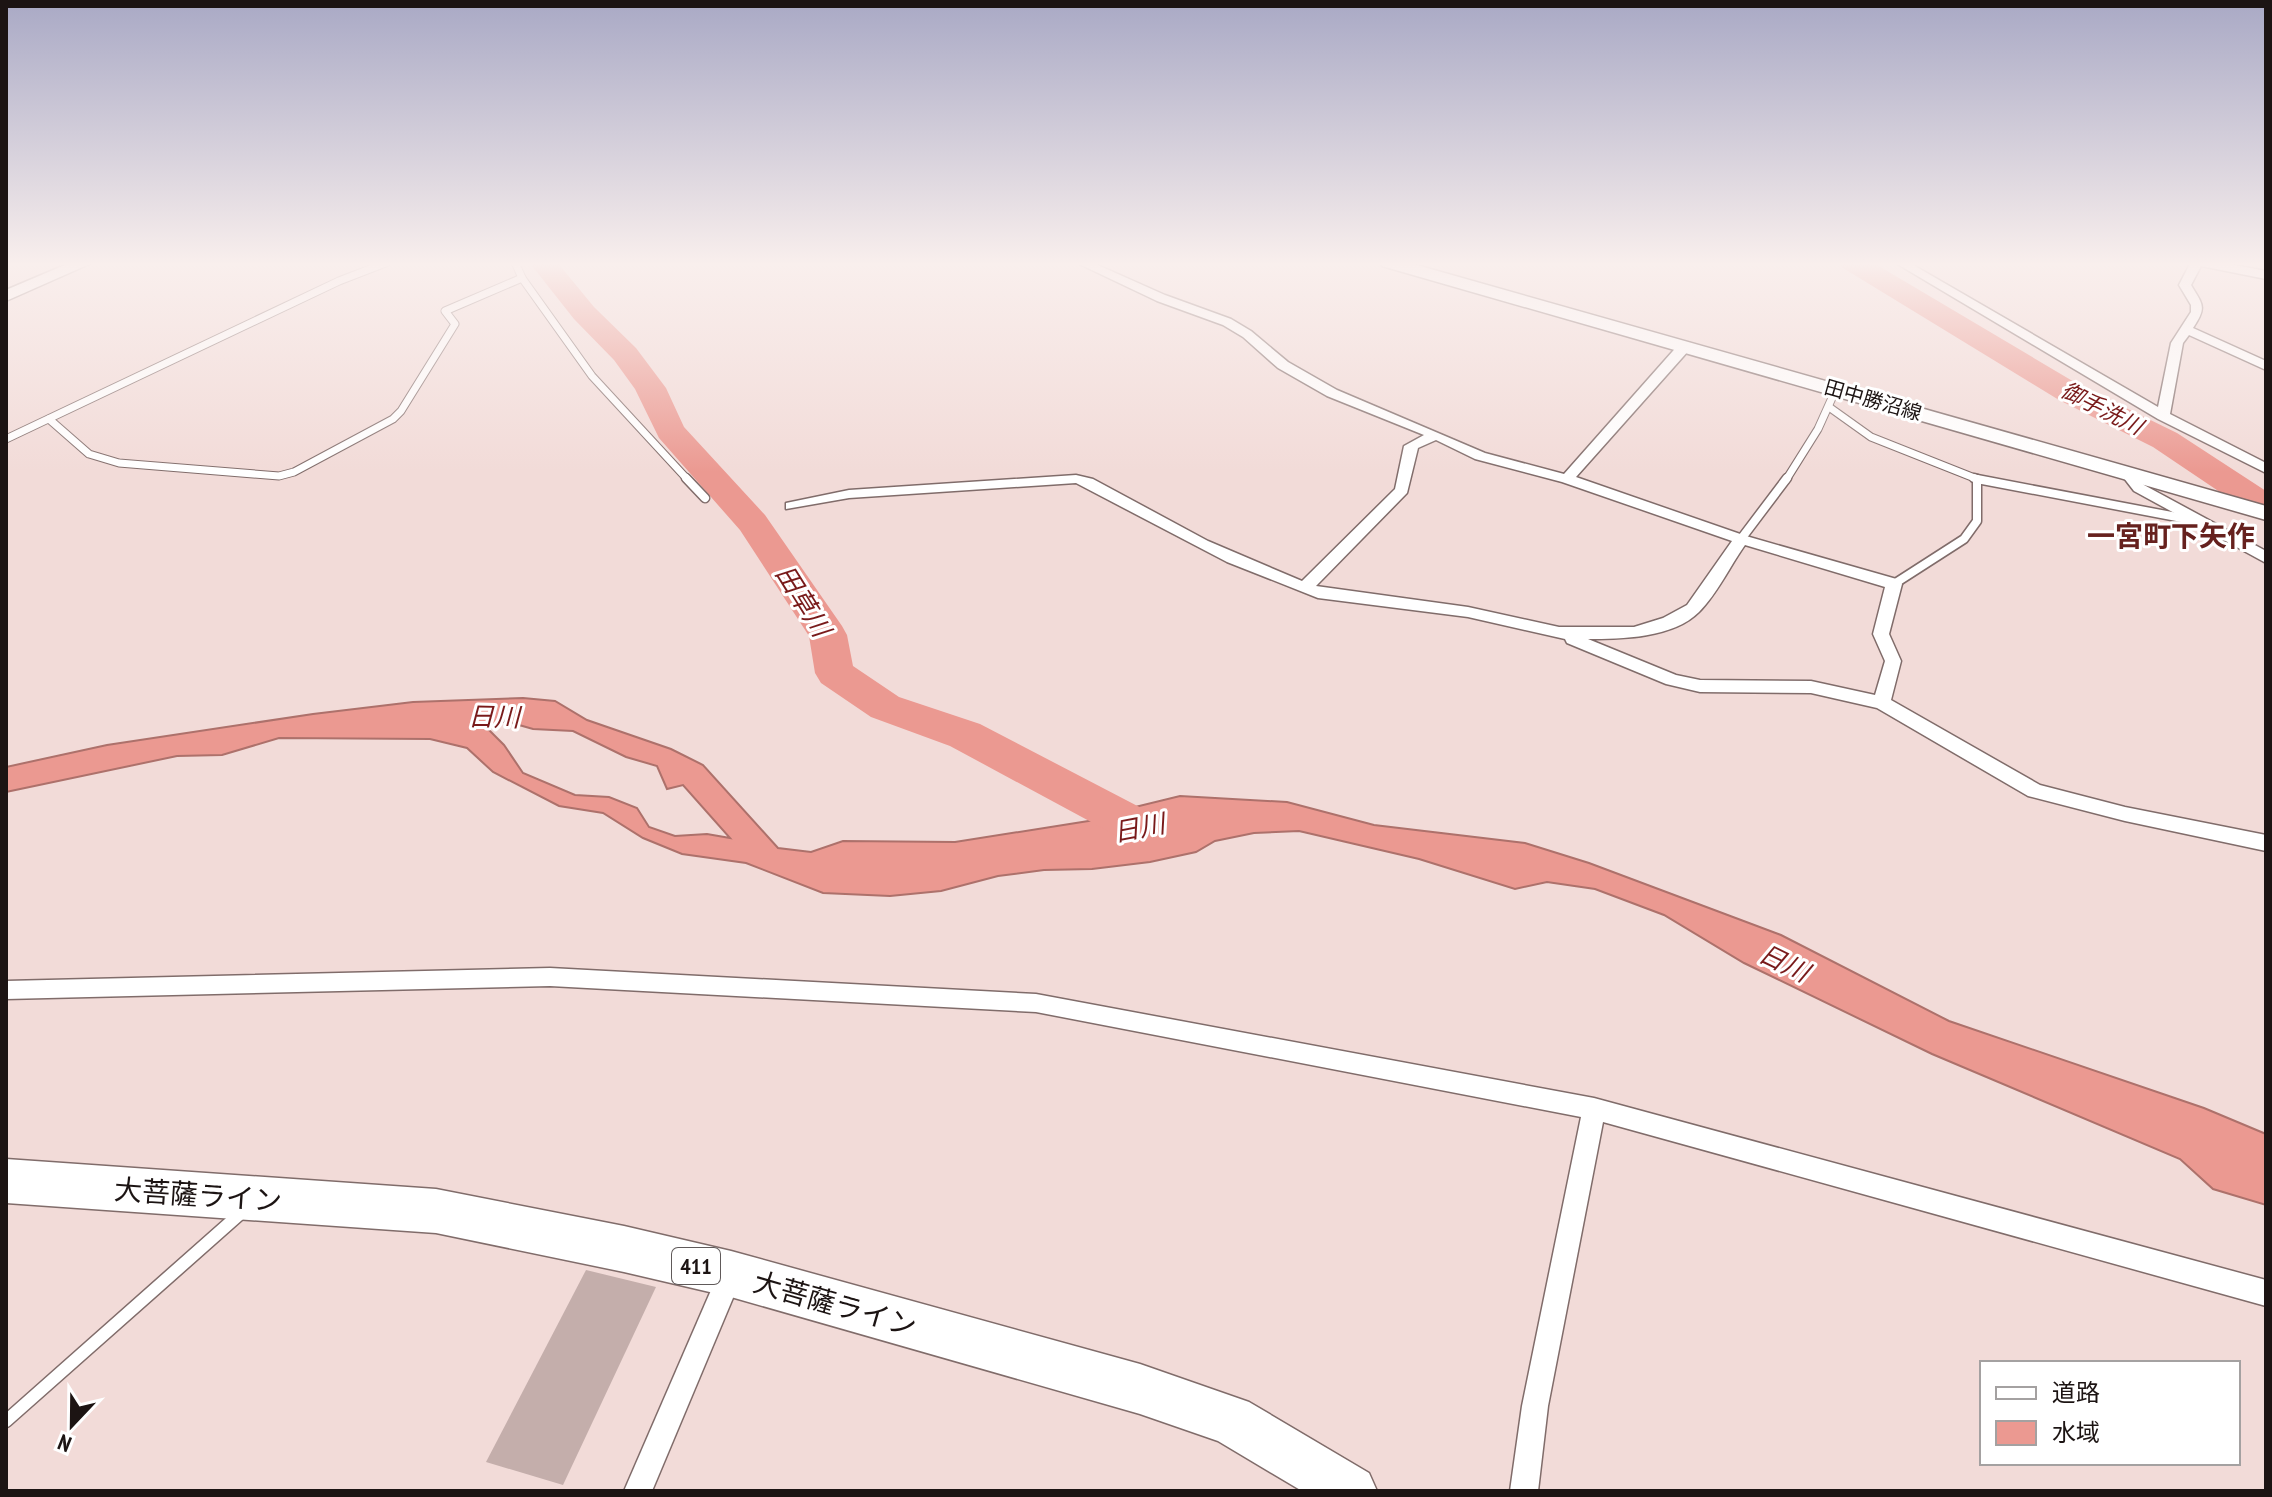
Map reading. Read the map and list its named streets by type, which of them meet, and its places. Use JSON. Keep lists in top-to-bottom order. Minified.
{"streets":{"highway":["大菩薩ライン","411"],"main road":["田中勝沼線"]},"districts":["一宮町下矢作"],"water":["御手洗川","田草川","日川"],"legend":["道路","水域"],"north":"bottom"}
